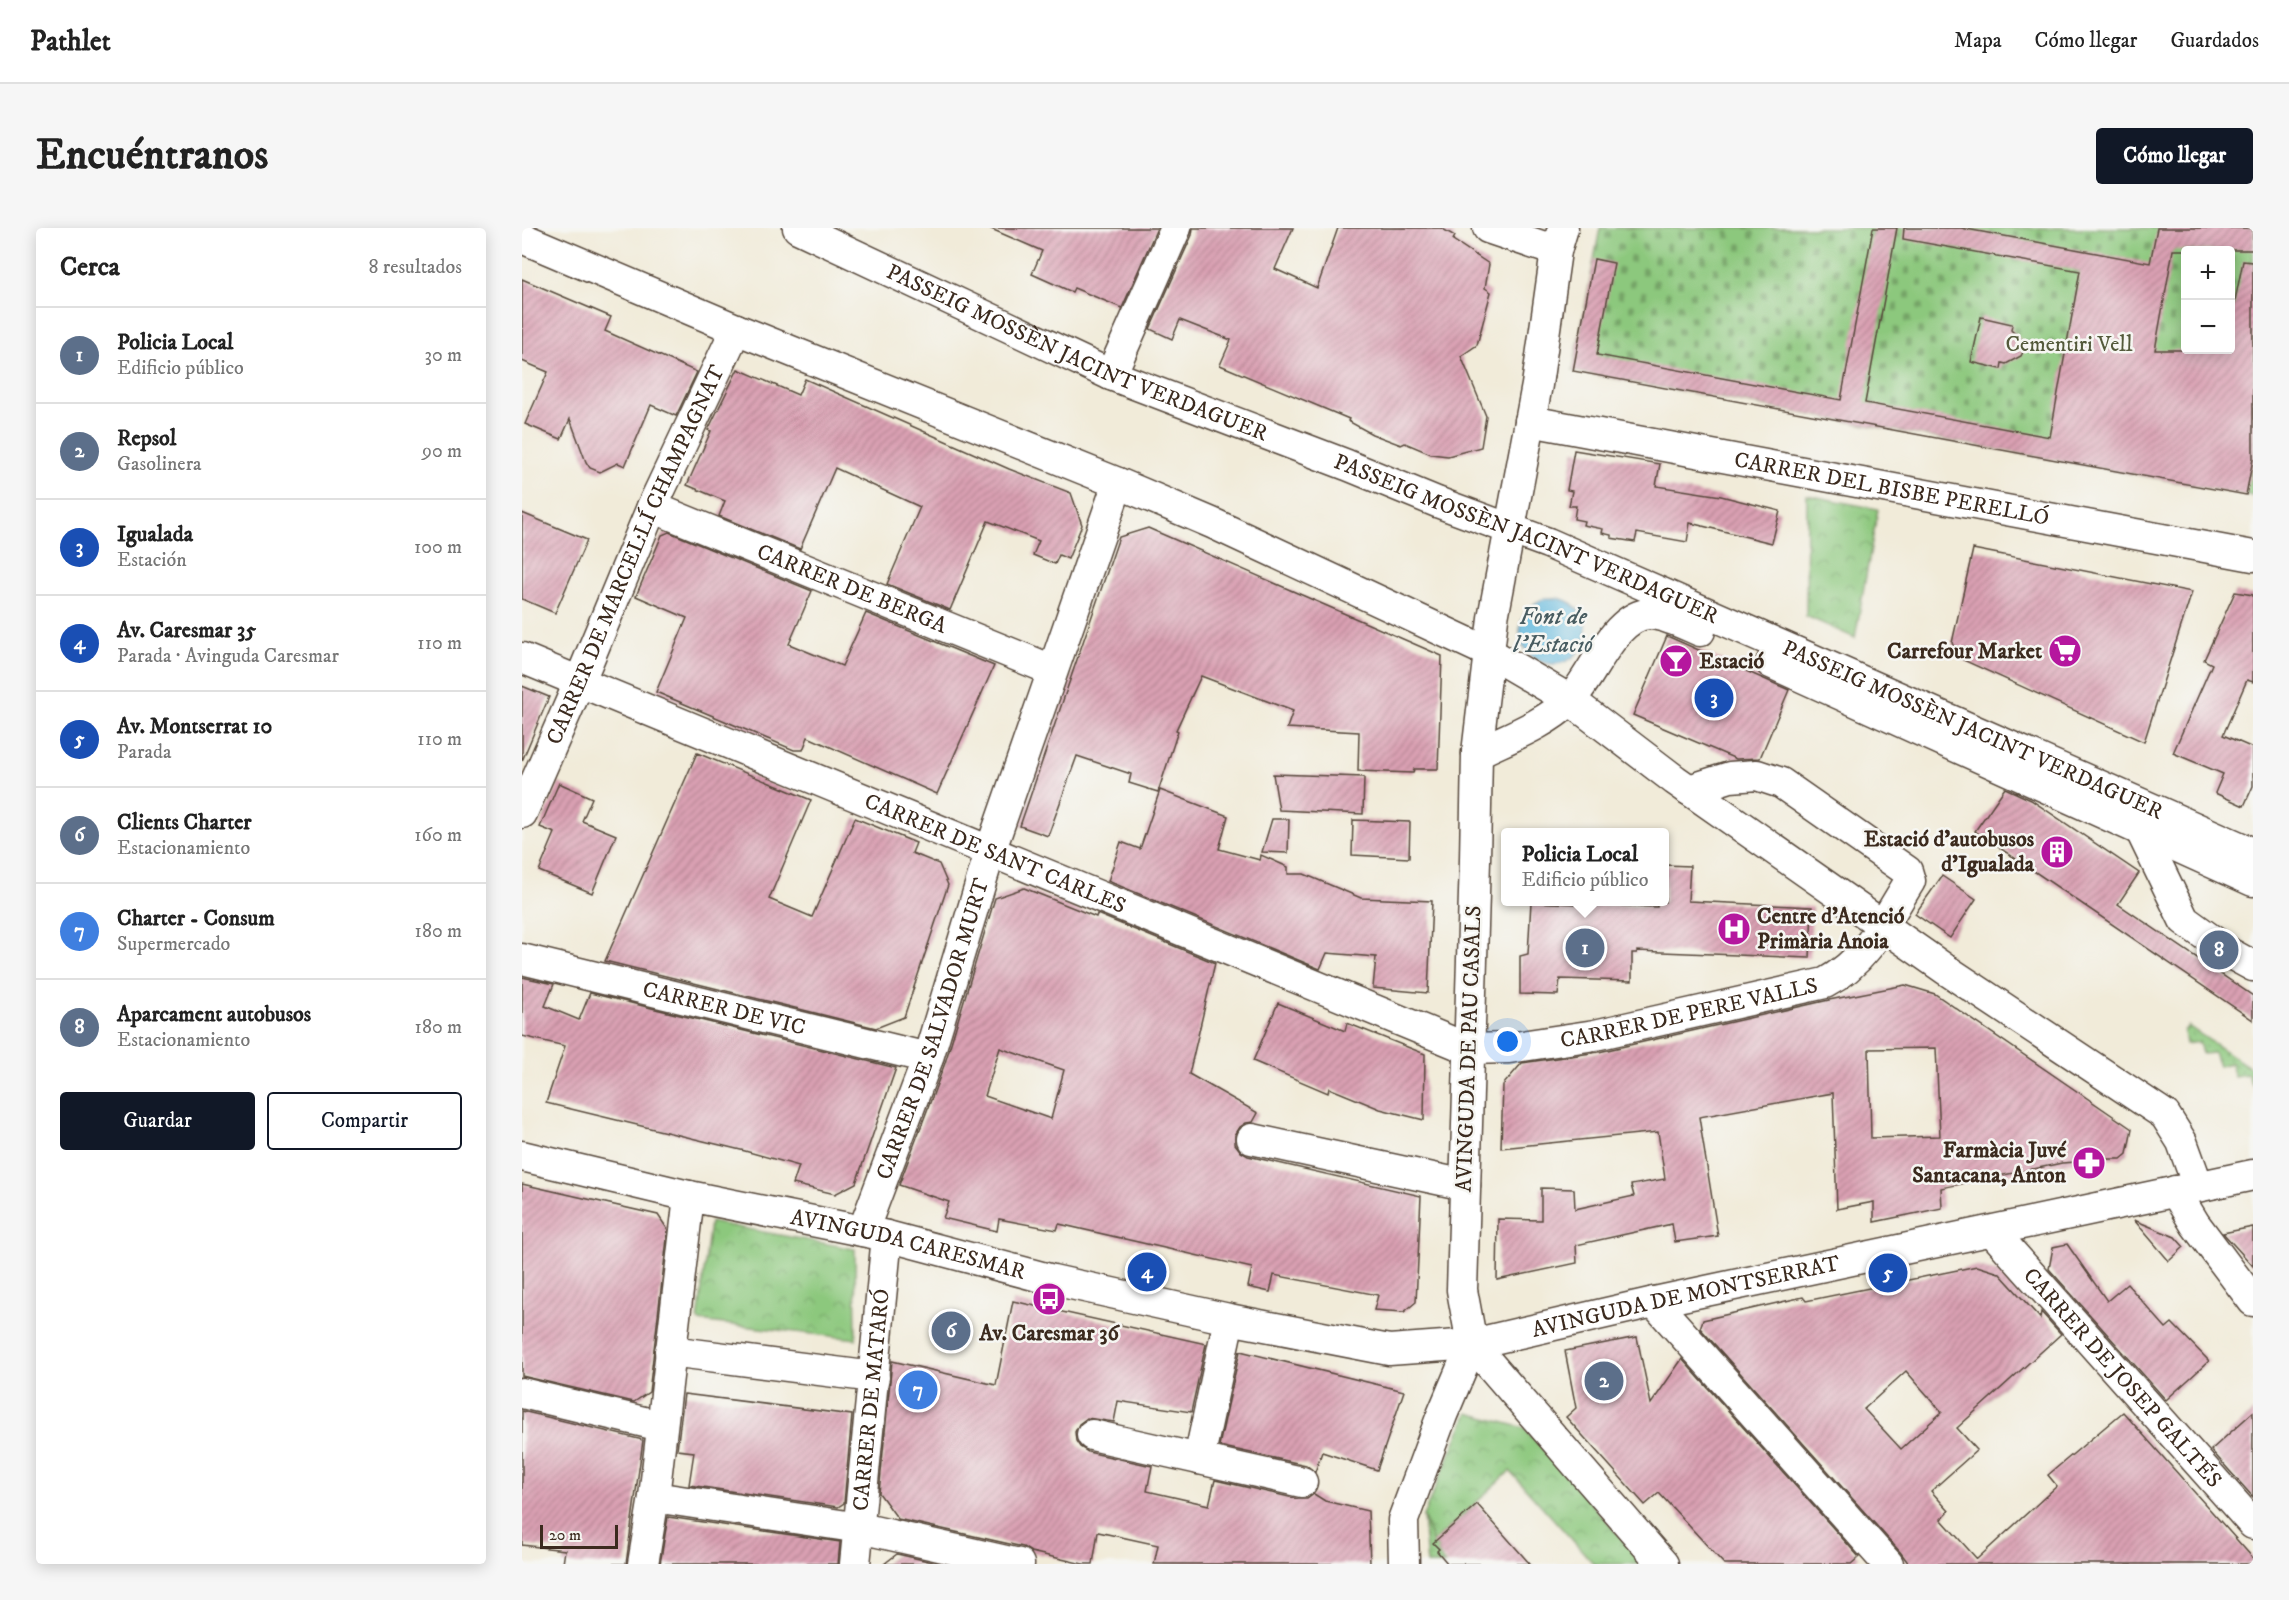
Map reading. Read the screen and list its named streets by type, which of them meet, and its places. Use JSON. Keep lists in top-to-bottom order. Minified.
{"streets":{"street":["PASSEIG MOSSÈN JACINT VERDAGUER","CARRER DEL BISBE PERELLÓ","CARRER DE MARCEL·LÍ CHAMPAGNAT","CARRER DE BERGA","CARRER DE SANT CARLES","CARRER DE VIC","CARRER DE PERE VALLS","CARRER DE SALVADOR MURT","AVINGUDA DE PAU CASALS","AVINGUDA CARESMAR","AVINGUDA DE MONTSERRAT","CARRER DE JOSEP GALTÉS","CARRER DE MATARÓ"]},"crossings":[["PASSEIG MOSSÈN JACINT VERDAGUER","AVINGUDA DE PAU CASALS"],["CARRER DEL BISBE PERELLÓ","AVINGUDA DE PAU CASALS"],["CARRER DE MARCEL·LÍ CHAMPAGNAT","CARRER DE BERGA"],["CARRER DE MARCEL·LÍ CHAMPAGNAT","CARRER DE SANT CARLES"],["CARRER DE BERGA","CARRER DE SALVADOR MURT"],["CARRER DE SANT CARLES","CARRER DE PERE VALLS"],["CARRER DE SANT CARLES","CARRER DE SALVADOR MURT"],["CARRER DE SANT CARLES","AVINGUDA DE PAU CASALS"],["CARRER DE VIC","CARRER DE SALVADOR MURT"],["CARRER DE PERE VALLS","AVINGUDA DE PAU CASALS"],["CARRER DE SALVADOR MURT","AVINGUDA CARESMAR"],["CARRER DE SALVADOR MURT","CARRER DE MATARÓ"],["AVINGUDA DE PAU CASALS","AVINGUDA CARESMAR"],["AVINGUDA DE PAU CASALS","AVINGUDA DE MONTSERRAT"],["AVINGUDA CARESMAR","AVINGUDA DE MONTSERRAT"],["AVINGUDA CARESMAR","CARRER DE MATARÓ"],["AVINGUDA DE MONTSERRAT","CARRER DE JOSEP GALTÉS"]],"water":["Font de l'Estació"],"parks":["Cementiri Vell"],"places":{"supermarket":["Carrefour Market"],"bar":["Estació"],"building":["Estació d'autobusos d'Igualada"],"hospital":["Centre d'Atenció Primària Anoia"],"pharmacy":["Farmàcia Juvé Santacana, Anton"],"bus stop":["Av. Caresmar 36"]},"scale_bar":"20 m","page":{"header":"Pathlet","nav":["Mapa","Cómo llegar","Guardados"],"buttons":["Cómo llegar",["Guardar","Compartir"]],"title":"Encuéntranos","heading":["Cerca","8 resultados"],"map_buttons":["+","−"],"list":[{"mark":"1","name":"Policia Local","note":"Edificio público","value":"30 m"},{"mark":"2","name":"Repsol","note":"Gasolinera","value":"90 m"},{"mark":"3","name":"Igualada","note":"Estación","value":"100 m"},{"mark":"4","name":"Av. Caresmar 35","note":"Parada · Avinguda Caresmar","value":"110 m"},{"mark":"5","name":"Av. Montserrat 10","note":"Parada","value":"110 m"},{"mark":"6","name":"Clients Charter","note":"Estacionamiento","value":"160 m"},{"mark":"7","name":"Charter - Consum","note":"Supermercado","value":"180 m"},{"mark":"8","name":"Aparcament autobusos","note":"Estacionamiento","value":"180 m"}],"pins":["3","1","8","4","5","6","2","7"],"popup":["Policia Local","Edificio público"],"scale":"20 m"}}
